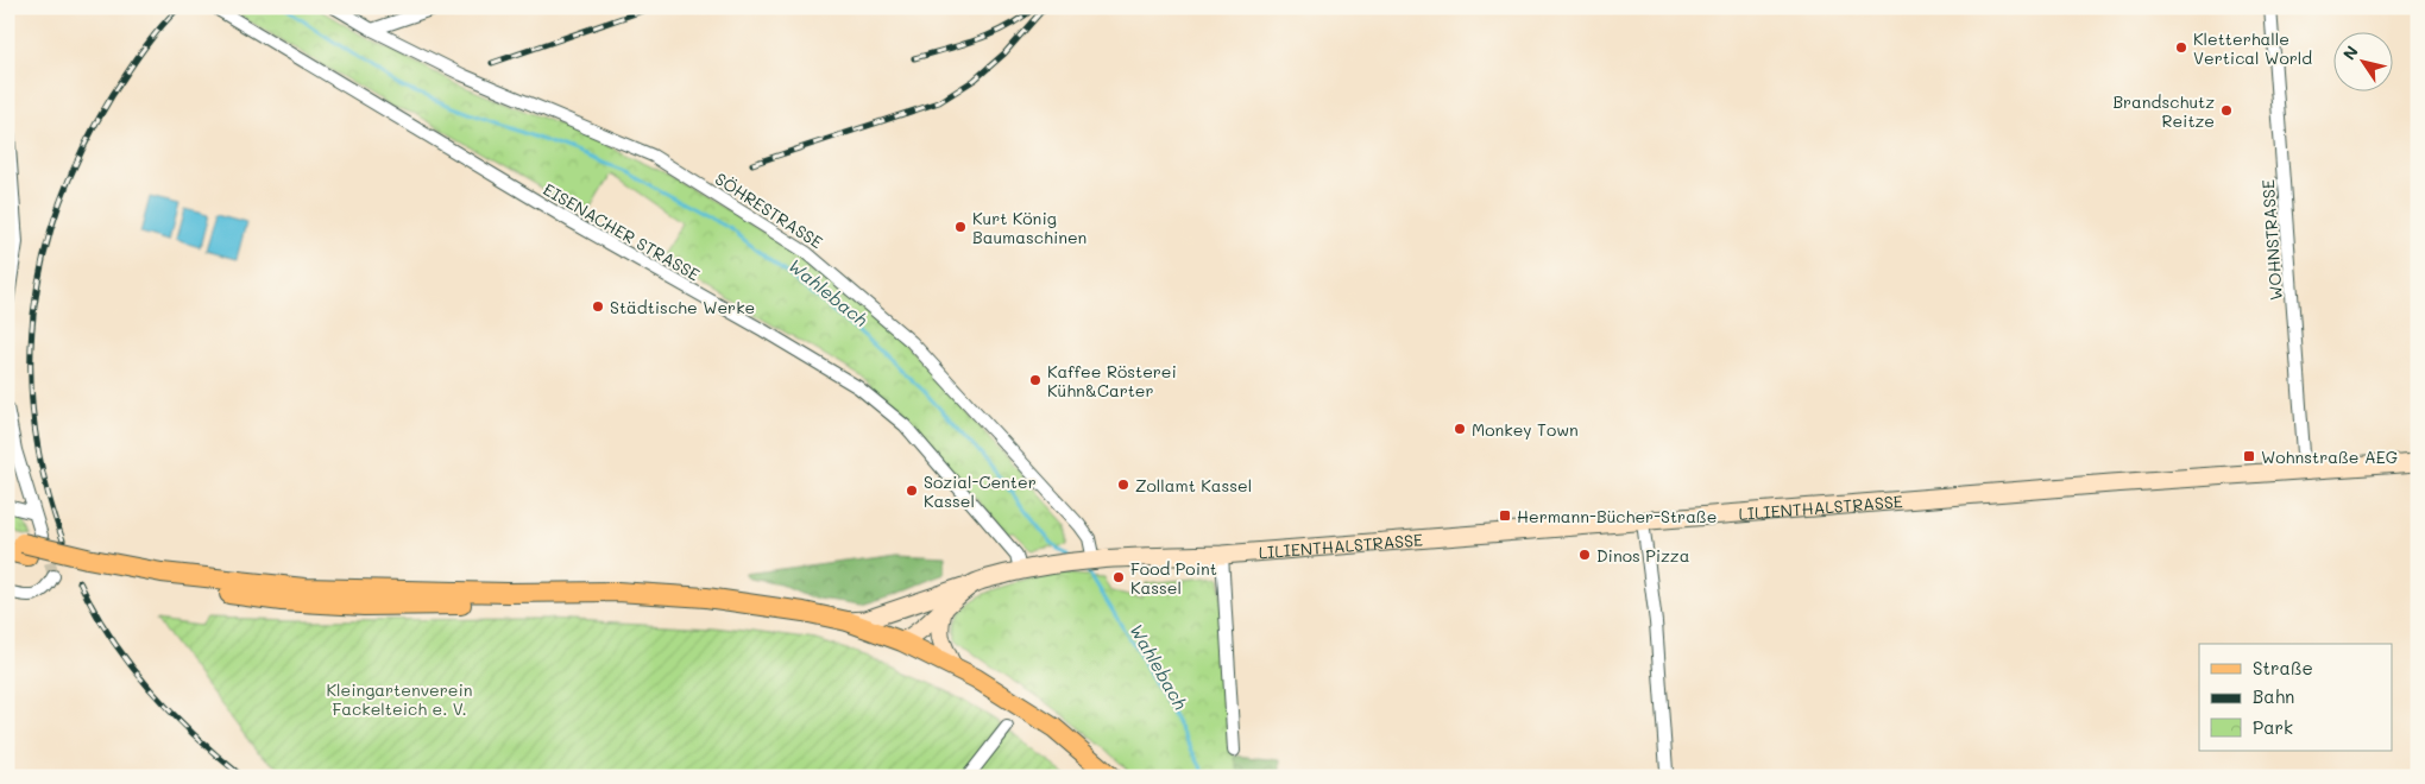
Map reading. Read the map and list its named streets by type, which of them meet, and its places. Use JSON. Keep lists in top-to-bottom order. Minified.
{"streets":{"main road":["LILIENTHALSTRASSE"],"street":["SÖHRESTRASSE","EISENACHER STRASSE","WOHNSTRASSE"]},"crossings":[["SÖHRESTRASSE","LILIENTHALSTRASSE"],["EISENACHER STRASSE","LILIENTHALSTRASSE"],["WOHNSTRASSE","LILIENTHALSTRASSE"]],"water":["Wahlebach"],"parks":["Kleingartenverein Fackelteich e. V."],"places":{"other":["Kletterhalle Vertical World","Brandschutz Reitze","Kurt König Baumaschinen","Städtische Werke","Kaffee Rösterei Kühn&Carter","Monkey Town","Zollamt Kassel","Sozial-Center Kassel","Dinos Pizza","Food Point Kassel"],"transit":["Wohnstraße AEG","Hermann-Bücher-Straße"]},"legend":["Straße","Bahn","Park"],"north":"top left"}
